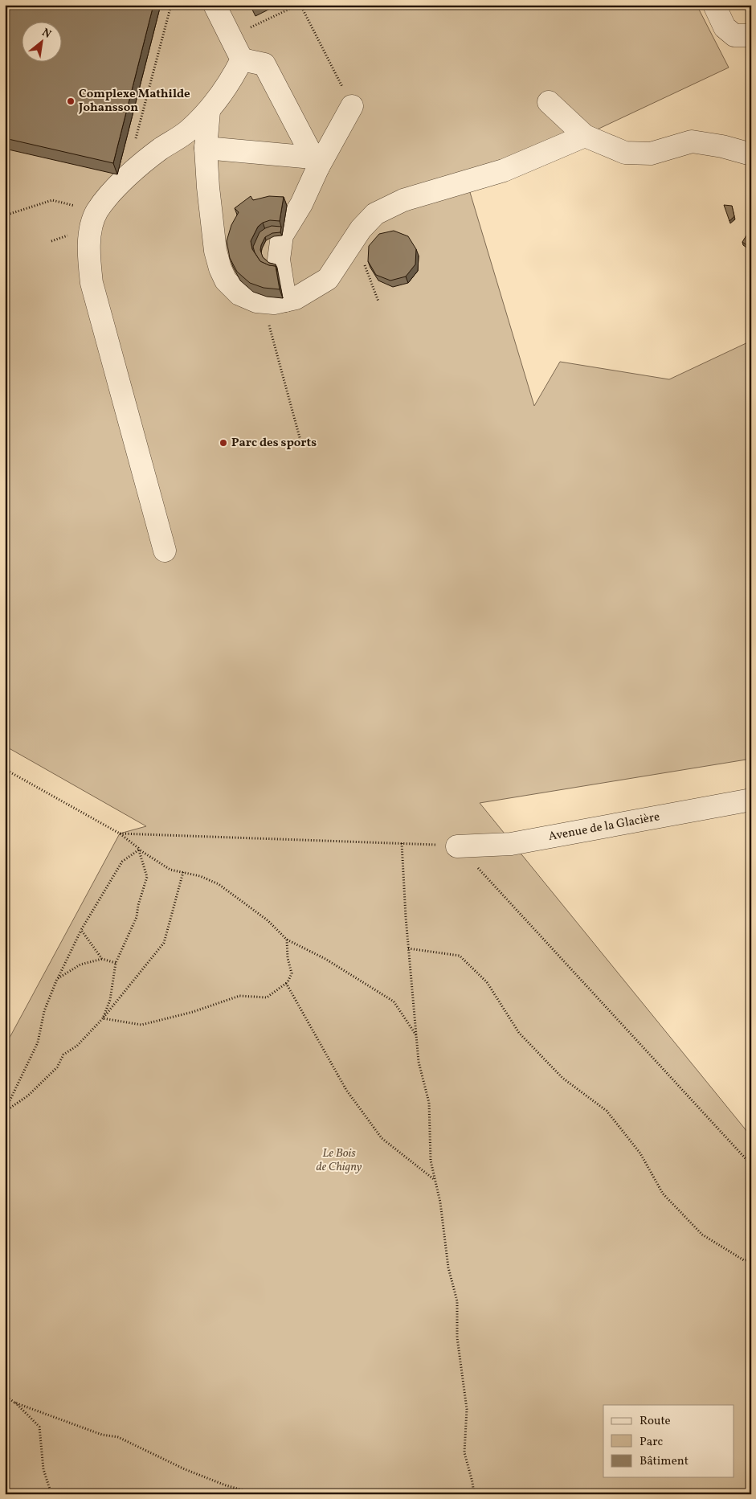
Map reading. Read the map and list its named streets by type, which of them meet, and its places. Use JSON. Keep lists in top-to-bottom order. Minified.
{"streets":{"lane":["Avenue de la Glacière"]},"parks":["Le Bois de Chigny"],"places":["Complexe Mathilde Johansson","Parc des sports"],"legend":["Route","Parc","Bâtiment"],"north":"top right"}
